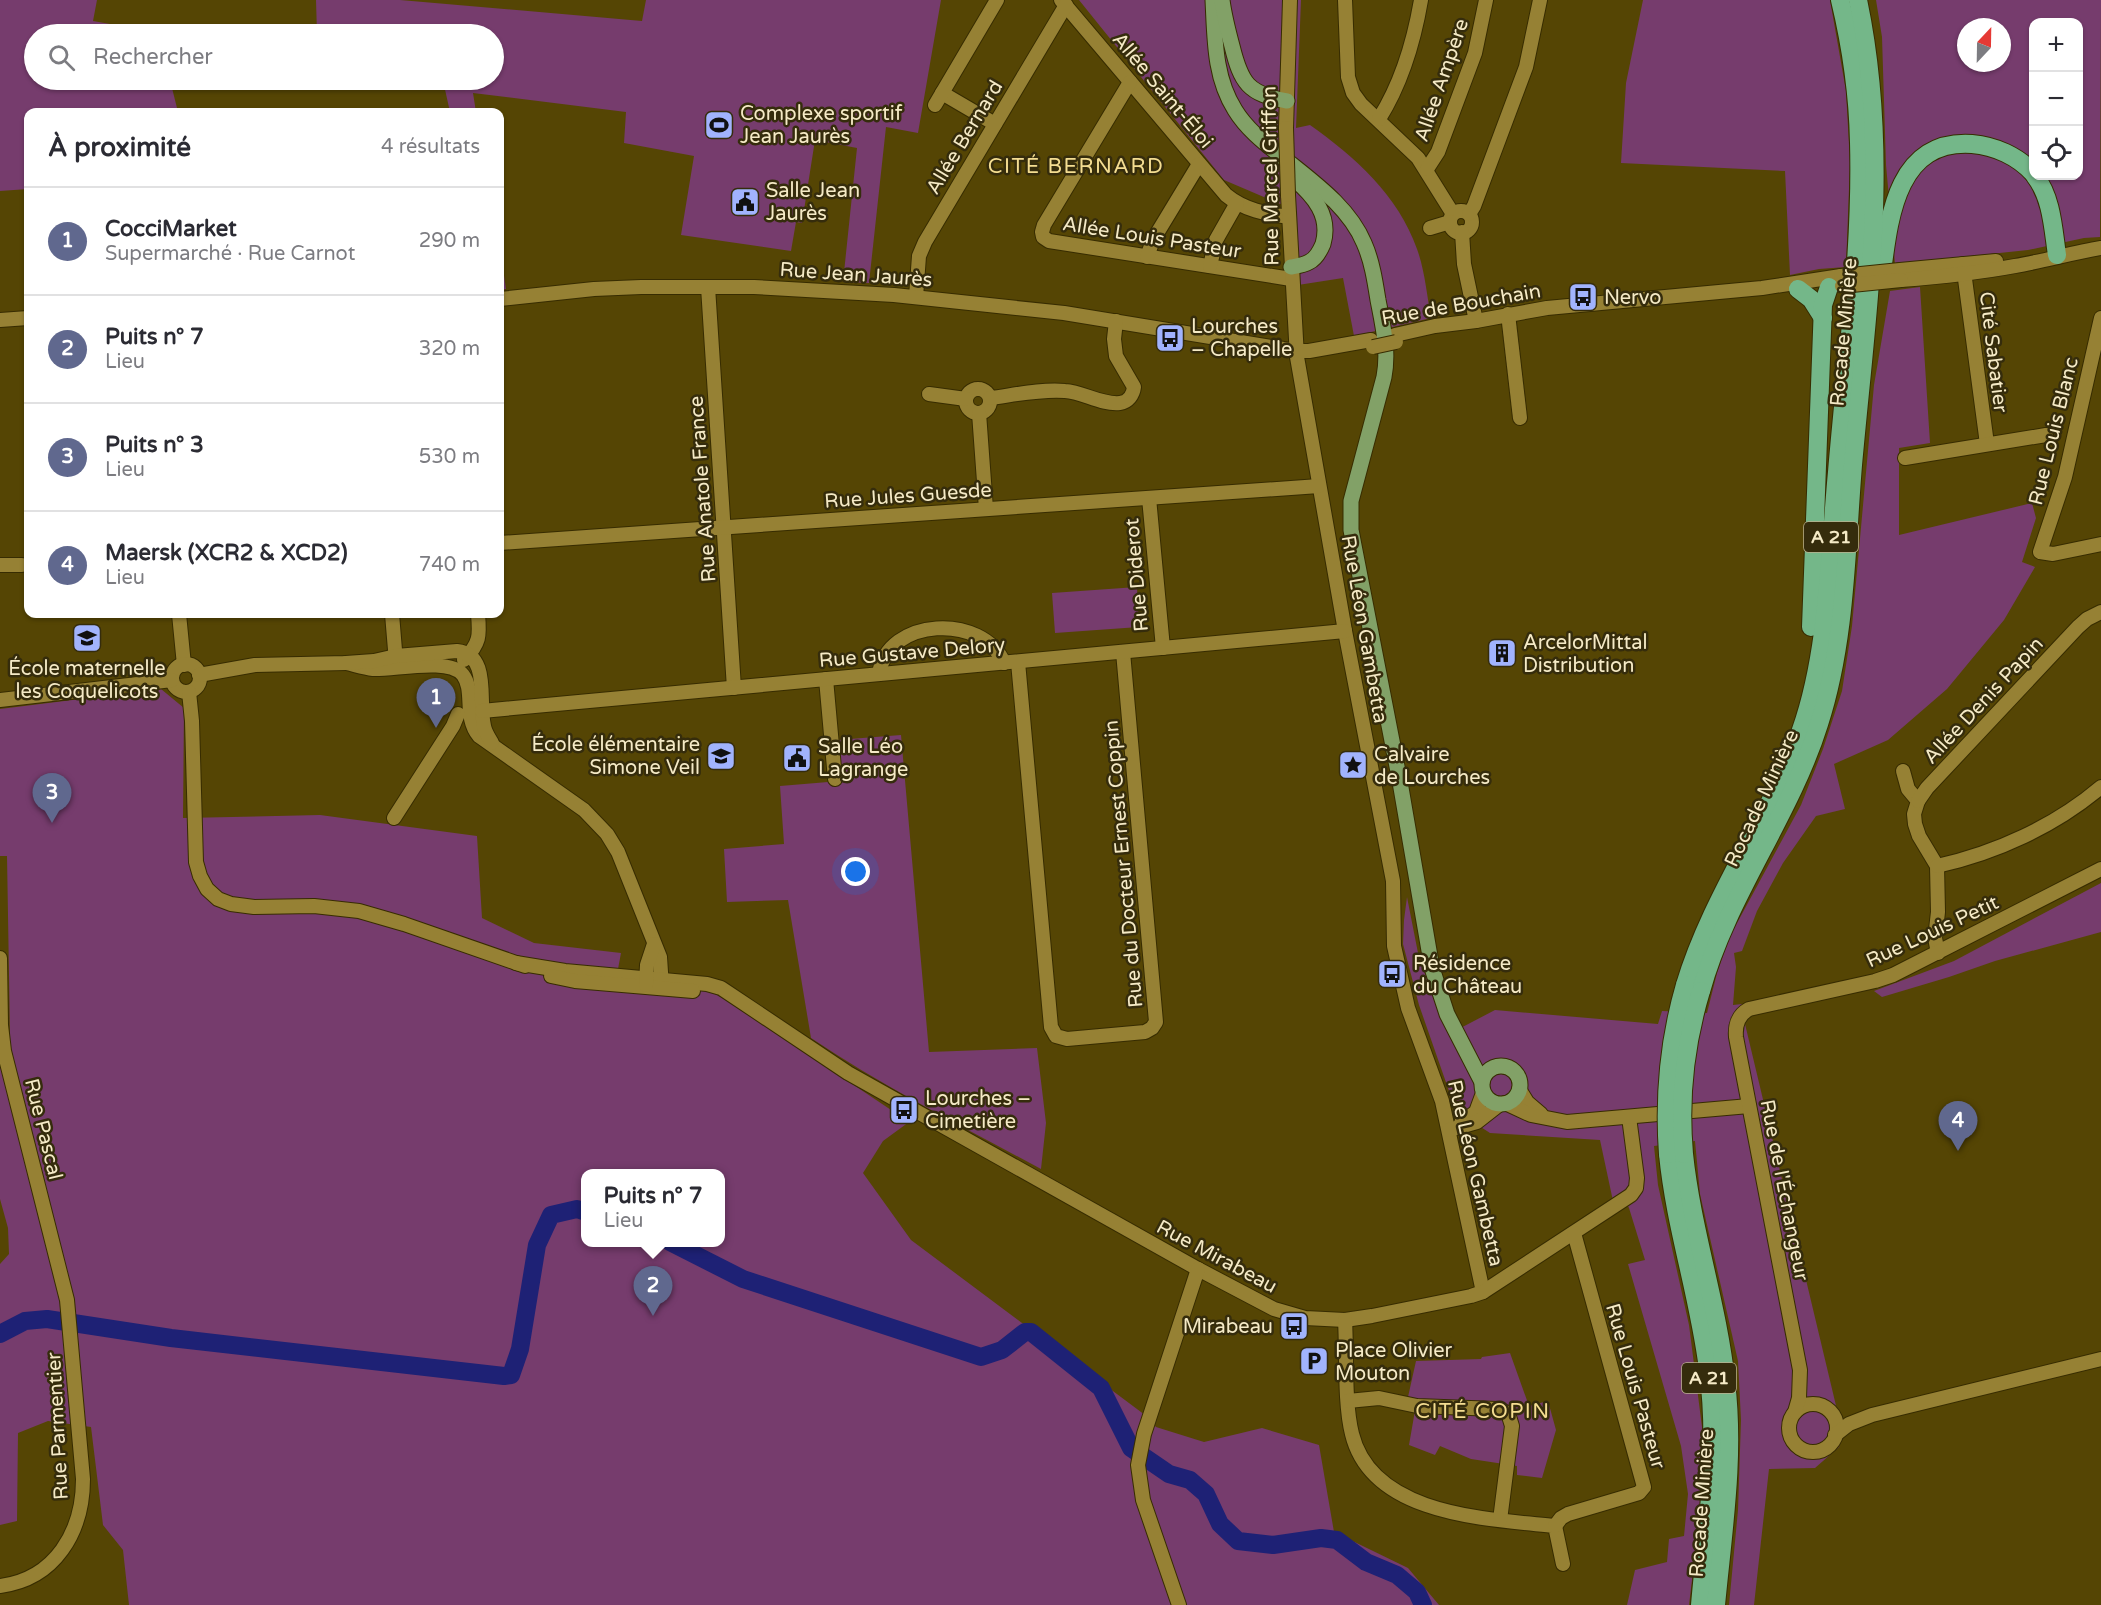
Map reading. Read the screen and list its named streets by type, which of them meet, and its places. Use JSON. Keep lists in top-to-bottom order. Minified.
{"streets":{"highway":["Rocade Minière","A 21"],"street":["Allée Ampère","Allée Saint-Éloi","Allée Bernard","Rue Marcel Griffon","Allée Louis Pasteur","Rue Jean Jaurès","Rue de Bouchain","Cité Sabatier","Rue Louis Blanc","Rue Anatole France","Rue Jules Guesde","Rue Diderot","Rue Léon Gambetta","Rue Gustave Delory","Allée Denis Papin","Rue du Docteur Ernest Coppin","Rue Louis Petit","Rue Pascal","Rue de l'Échangeur","Rue Mirabeau","Rue Louis Pasteur","Rue Parmentier"]},"crossings":[["Allée Saint-Éloi","Allée Bernard"],["Allée Saint-Éloi","Rue Marcel Griffon"],["Allée Saint-Éloi","Allée Louis Pasteur"],["Allée Bernard","Rue Jean Jaurès"],["Rue Marcel Griffon","Allée Louis Pasteur"],["Rue Marcel Griffon","Rue Jean Jaurès"],["Rue Marcel Griffon","Rue de Bouchain"],["Rue Marcel Griffon","Rue Léon Gambetta"],["Rue Jean Jaurès","Rue de Bouchain"],["Rue Jean Jaurès","Rue Anatole France"],["Rue Jean Jaurès","Rue Léon Gambetta"],["Rue de Bouchain","Rue Léon Gambetta"],["Rue Anatole France","Rue Jules Guesde"],["Rue Anatole France","Rue Gustave Delory"],["Rue Jules Guesde","Rue Diderot"],["Rue Jules Guesde","Rue Léon Gambetta"],["Rue Diderot","Rue Gustave Delory"],["Rue Léon Gambetta","Rue Gustave Delory"],["Rue Léon Gambetta","Rue Mirabeau"],["Rue Gustave Delory","Rue du Docteur Ernest Coppin"],["Rue Louis Petit","Rue de l'Échangeur"],["Rue Pascal","Rue Parmentier"],["Rue Mirabeau","Rue Louis Pasteur"]],"districts":["CITÉ BERNARD","CITÉ COPIN"],"places":{"sports":["Complexe sportif Jean Jaurès"],"public building":["Salle Jean Jaurès","Salle Léo Lagrange"],"bus stop":["Nervo","Lourches – Chapelle","Résidence du Château","Lourches – Cimetière","Mirabeau"],"school or university":["École maternelle les Coquelicots","École élémentaire Simone Veil"],"building":["ArcelorMittal Distribution"],"place":["Calvaire de Lourches"],"parking":["Place Olivier Mouton"]},"north":"top","page":{"map_buttons":["+","−"],"search":"Rechercher","heading":["À proximité","4 résultats"],"list":[{"mark":"1","name":"CocciMarket","note":"Supermarché · Rue Carnot","value":"290 m"},{"mark":"2","name":"Puits n° 7","note":"Lieu","value":"320 m"},{"mark":"3","name":"Puits n° 3","note":"Lieu","value":"530 m"},{"mark":"4","name":"Maersk (XCR2 & XCD2)","note":"Lieu","value":"740 m"}],"pins":["1","3","4","2"],"popup":["Puits n° 7","Lieu"]}}
